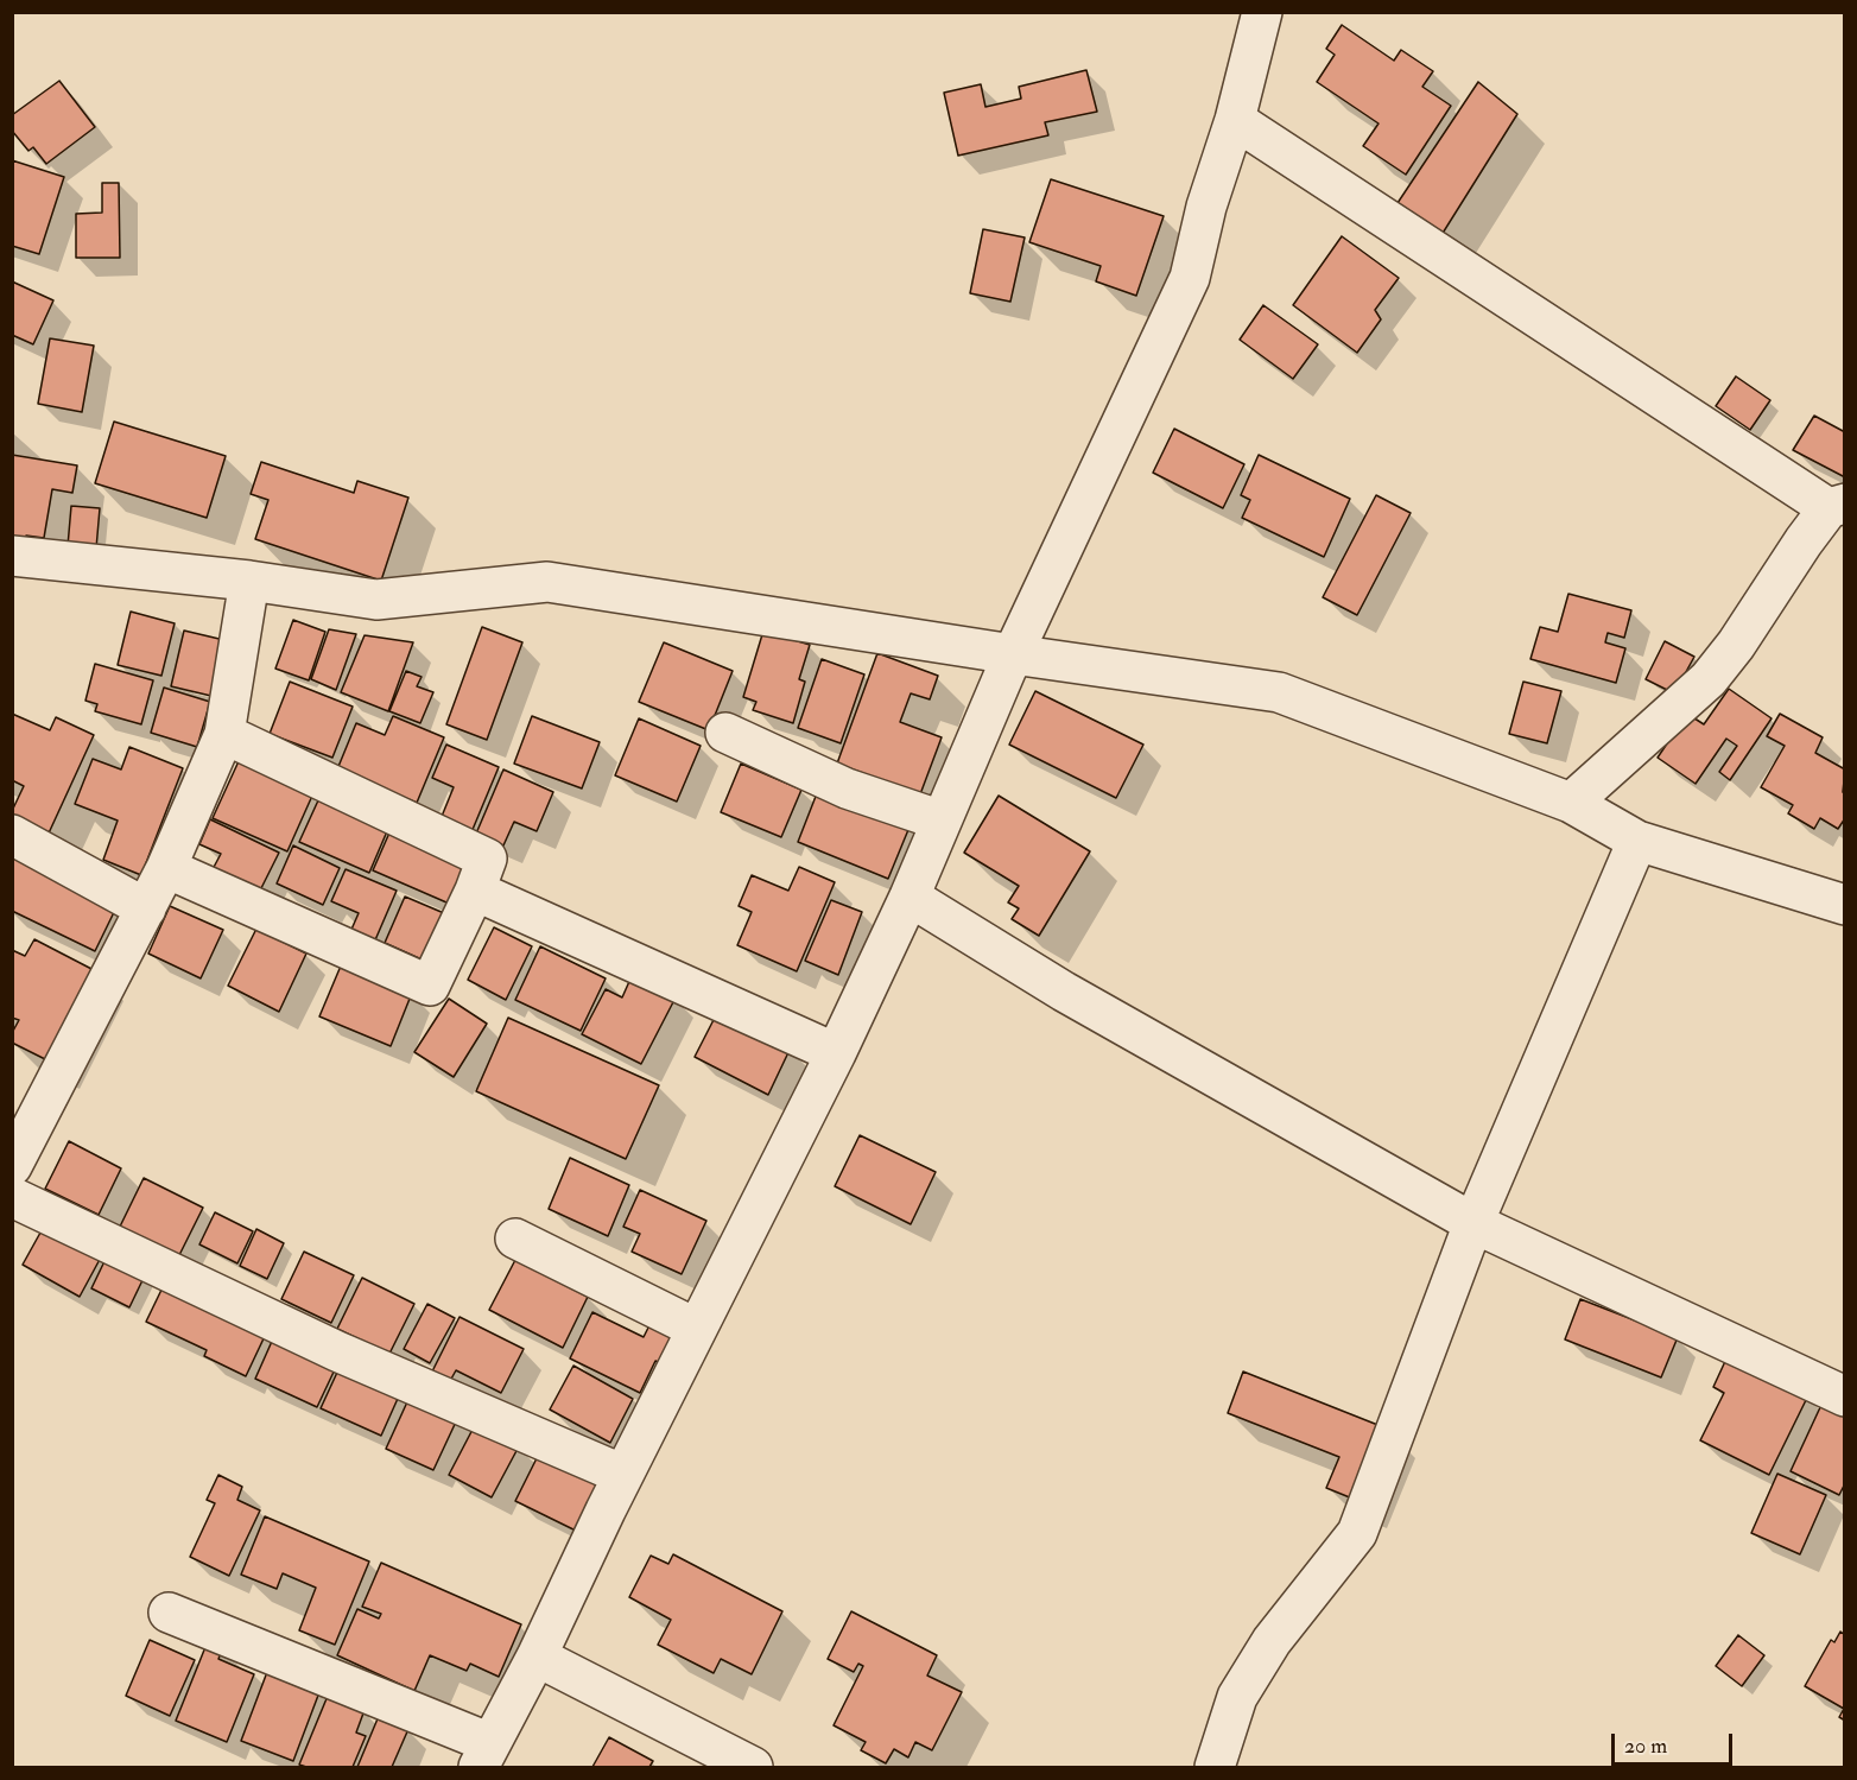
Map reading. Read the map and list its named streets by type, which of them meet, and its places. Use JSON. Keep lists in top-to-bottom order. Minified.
{"scale_bar":"20 m"}
